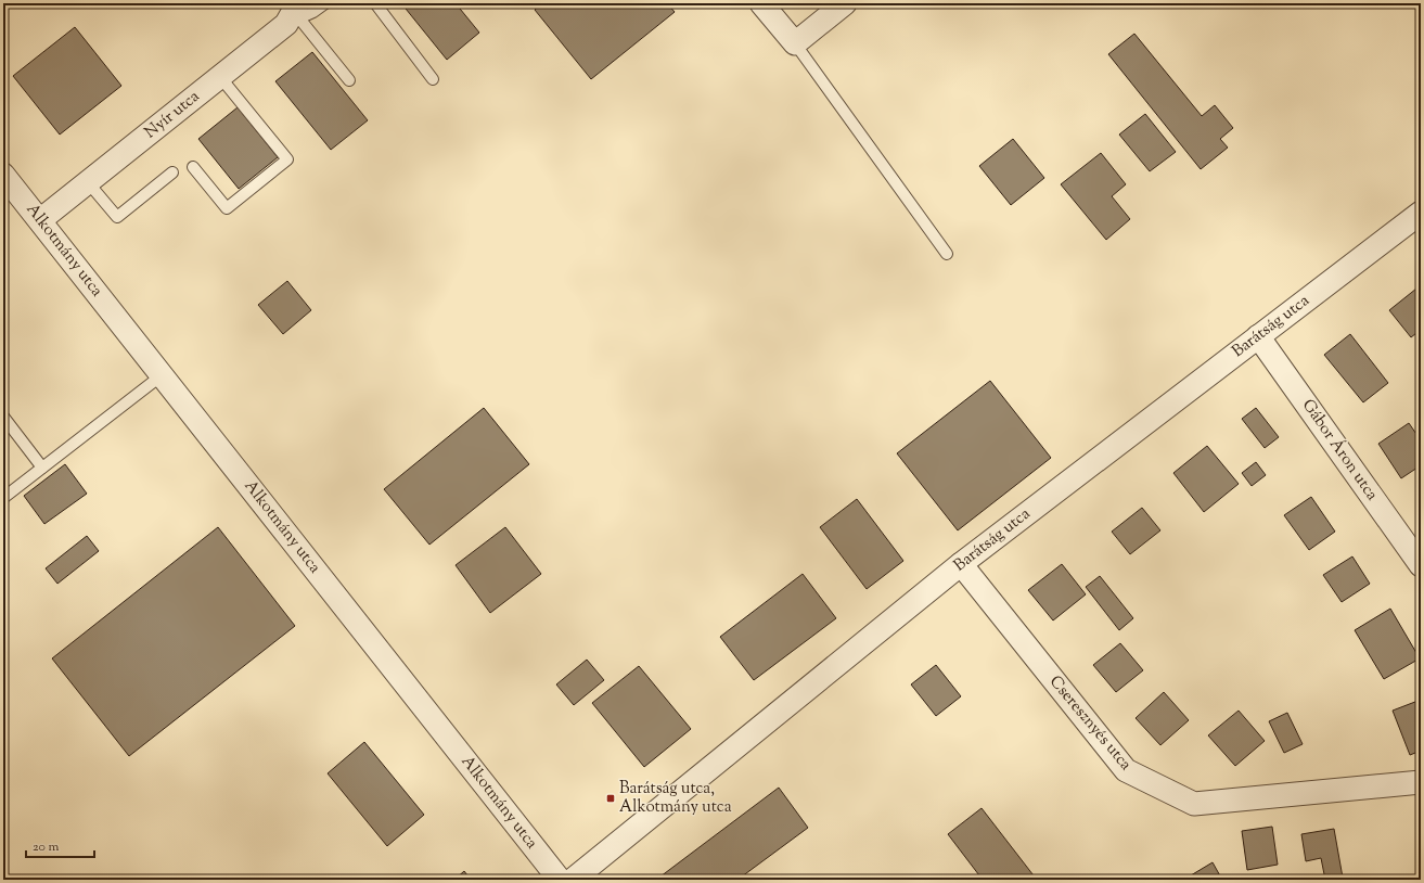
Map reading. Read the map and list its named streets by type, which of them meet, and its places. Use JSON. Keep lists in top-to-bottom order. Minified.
{"streets":{"street":["Nyír utca","Alkotmány utca","Barátság utca","Gábor Áron utca","Cseresznyés utca"]},"crossings":[["Nyír utca","Alkotmány utca"],["Barátság utca","Gábor Áron utca"],["Barátság utca","Cseresznyés utca"]],"places":{"transit":["Barátság utca, Alkotmány utca"]},"scale_bar":"20 m"}
